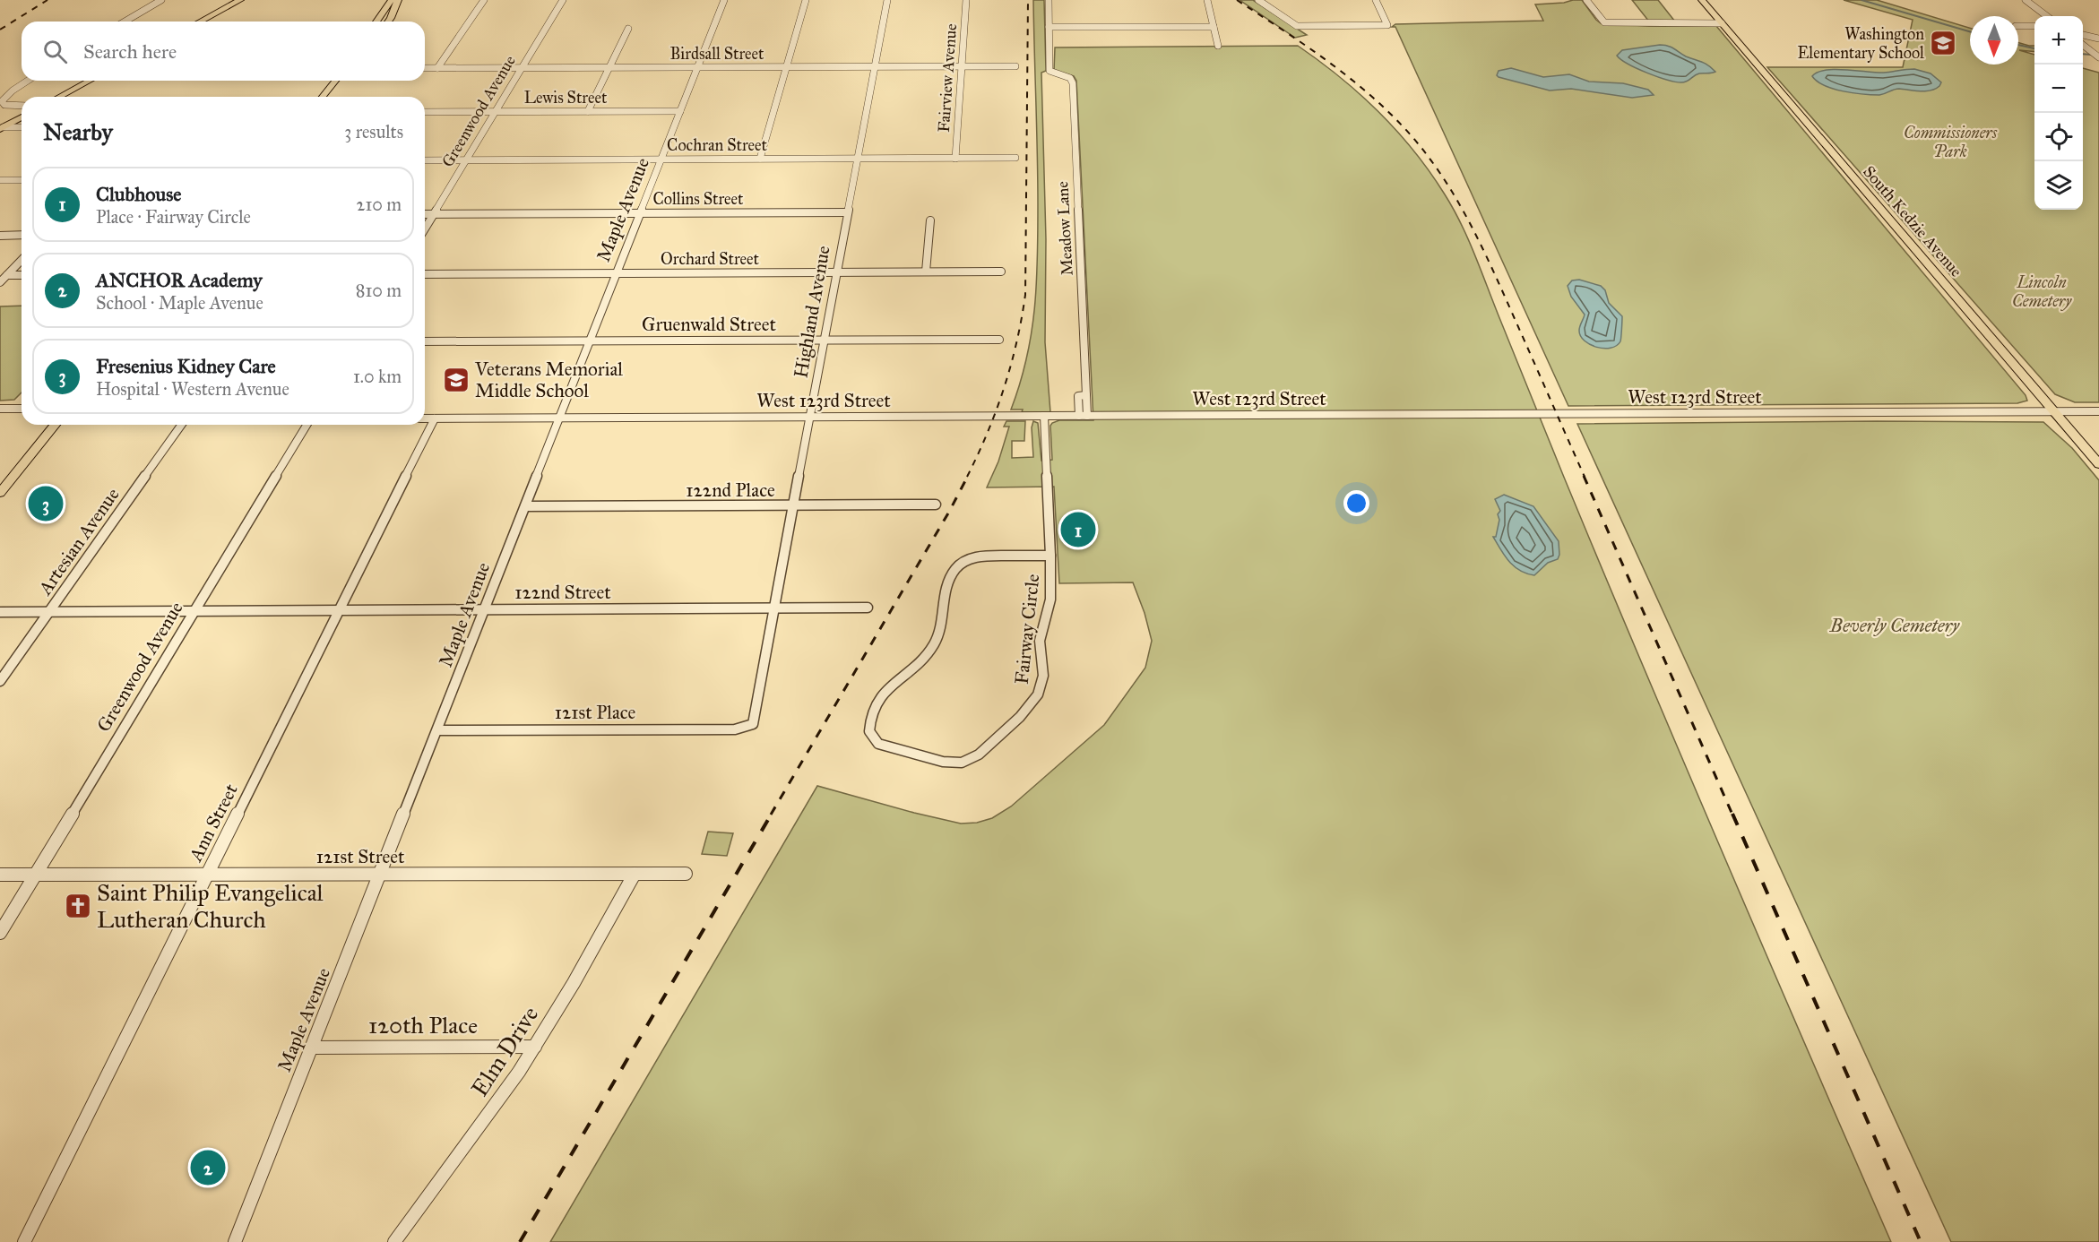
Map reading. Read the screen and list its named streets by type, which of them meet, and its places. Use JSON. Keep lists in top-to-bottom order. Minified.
{"streets":{"main road":["South Kedzie Avenue"],"street":["Birdsall Street","Fairview Avenue","Lewis Street","Greenwood Avenue","Cochran Street","Collins Street","Maple Avenue","Meadow Lane","Orchard Street","Highland Avenue","Gruenwald Street","West 123rd Street","122nd Place","Artesian Avenue","122nd Street","Fairway Circle","121st Place","Ann Street","121st Street","120th Place","Elm Drive"]},"crossings":[["Birdsall Street","Fairview Avenue"],["Birdsall Street","Greenwood Avenue"],["Birdsall Street","Maple Avenue"],["Birdsall Street","Highland Avenue"],["Fairview Avenue","Cochran Street"],["Lewis Street","Greenwood Avenue"],["Lewis Street","Maple Avenue"],["Greenwood Avenue","Cochran Street"],["Greenwood Avenue","Collins Street"],["Greenwood Avenue","122nd Street"],["Greenwood Avenue","121st Street"],["Cochran Street","Maple Avenue"],["Cochran Street","Highland Avenue"],["Collins Street","Maple Avenue"],["Collins Street","Highland Avenue"],["Maple Avenue","Orchard Street"],["Maple Avenue","Gruenwald Street"],["Maple Avenue","West 123rd Street"],["Maple Avenue","122nd Place"],["Maple Avenue","122nd Street"],["Maple Avenue","121st Place"],["Maple Avenue","121st Street"],["Maple Avenue","120th Place"],["South Kedzie Avenue","West 123rd Street"],["Meadow Lane","West 123rd Street"],["Orchard Street","Highland Avenue"],["Highland Avenue","Gruenwald Street"],["Highland Avenue","West 123rd Street"],["Highland Avenue","122nd Place"],["Highland Avenue","122nd Street"],["Highland Avenue","121st Place"],["West 123rd Street","Fairway Circle"],["West 123rd Street","Ann Street"],["Artesian Avenue","122nd Street"],["122nd Street","Ann Street"],["Ann Street","121st Street"],["121st Street","Elm Drive"],["120th Place","Elm Drive"]],"parks":["Commissioners Park","Lincoln Cemetery","Beverly Cemetery"],"places":{"school or university":["Washington Elementary School","Veterans Memorial Middle School"],"church":["Saint Philip Evangelical Lutheran Church"]},"north":"bottom","page":{"map_buttons":["+","−"],"search":"Search here","heading":["Nearby","3 results"],"list":[{"mark":"1","name":"Clubhouse","note":"Place · Fairway Circle","value":"210 m"},{"mark":"2","name":"ANCHOR Academy","note":"School · Maple Avenue","value":"810 m"},{"mark":"3","name":"Fresenius Kidney Care","note":"Hospital · Western Avenue","value":"1.0 km"}],"pins":["3","1","2"]}}
